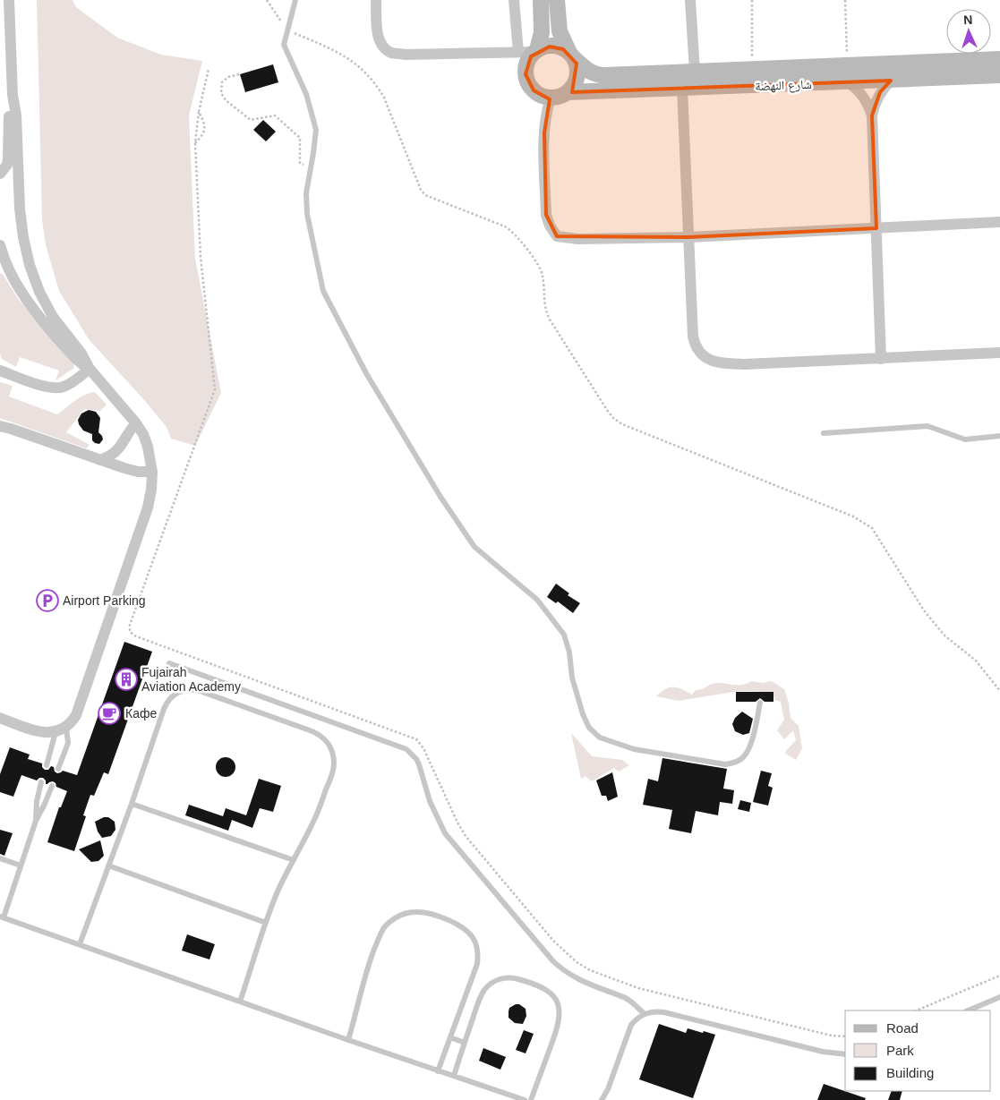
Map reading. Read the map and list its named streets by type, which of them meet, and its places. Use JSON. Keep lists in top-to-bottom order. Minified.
{"streets":{"street":["شارع النهضة"]},"places":{"parking":["Airport Parking"],"building":["Fujairah Aviation Academy"],"cafe":["Кафе"]},"legend":["Road","Park","Building"],"north":"top"}
